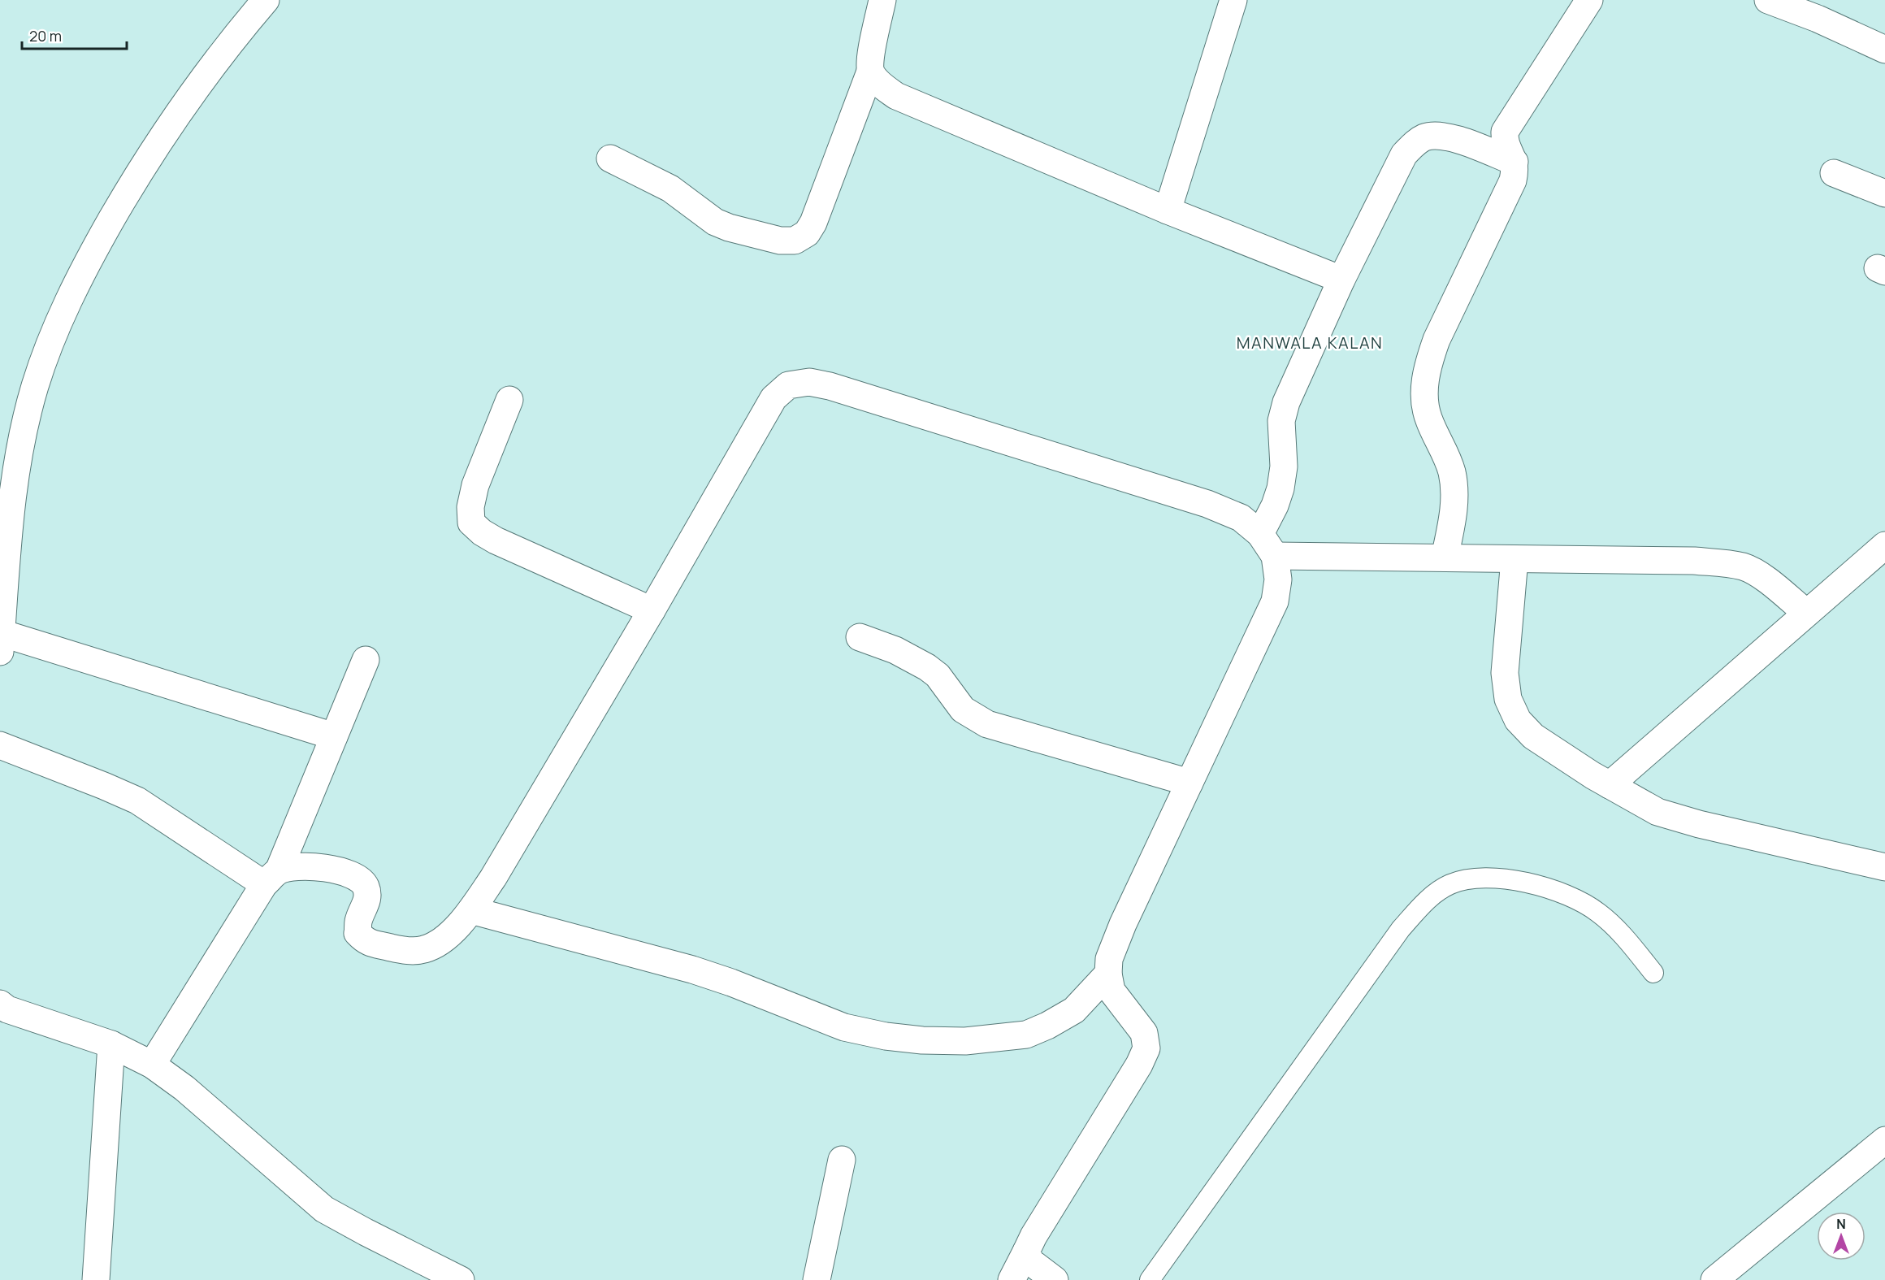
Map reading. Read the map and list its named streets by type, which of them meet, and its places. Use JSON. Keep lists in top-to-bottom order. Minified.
{"districts":["MANWALA KALAN"],"scale_bar":"20 m","north":"top"}
